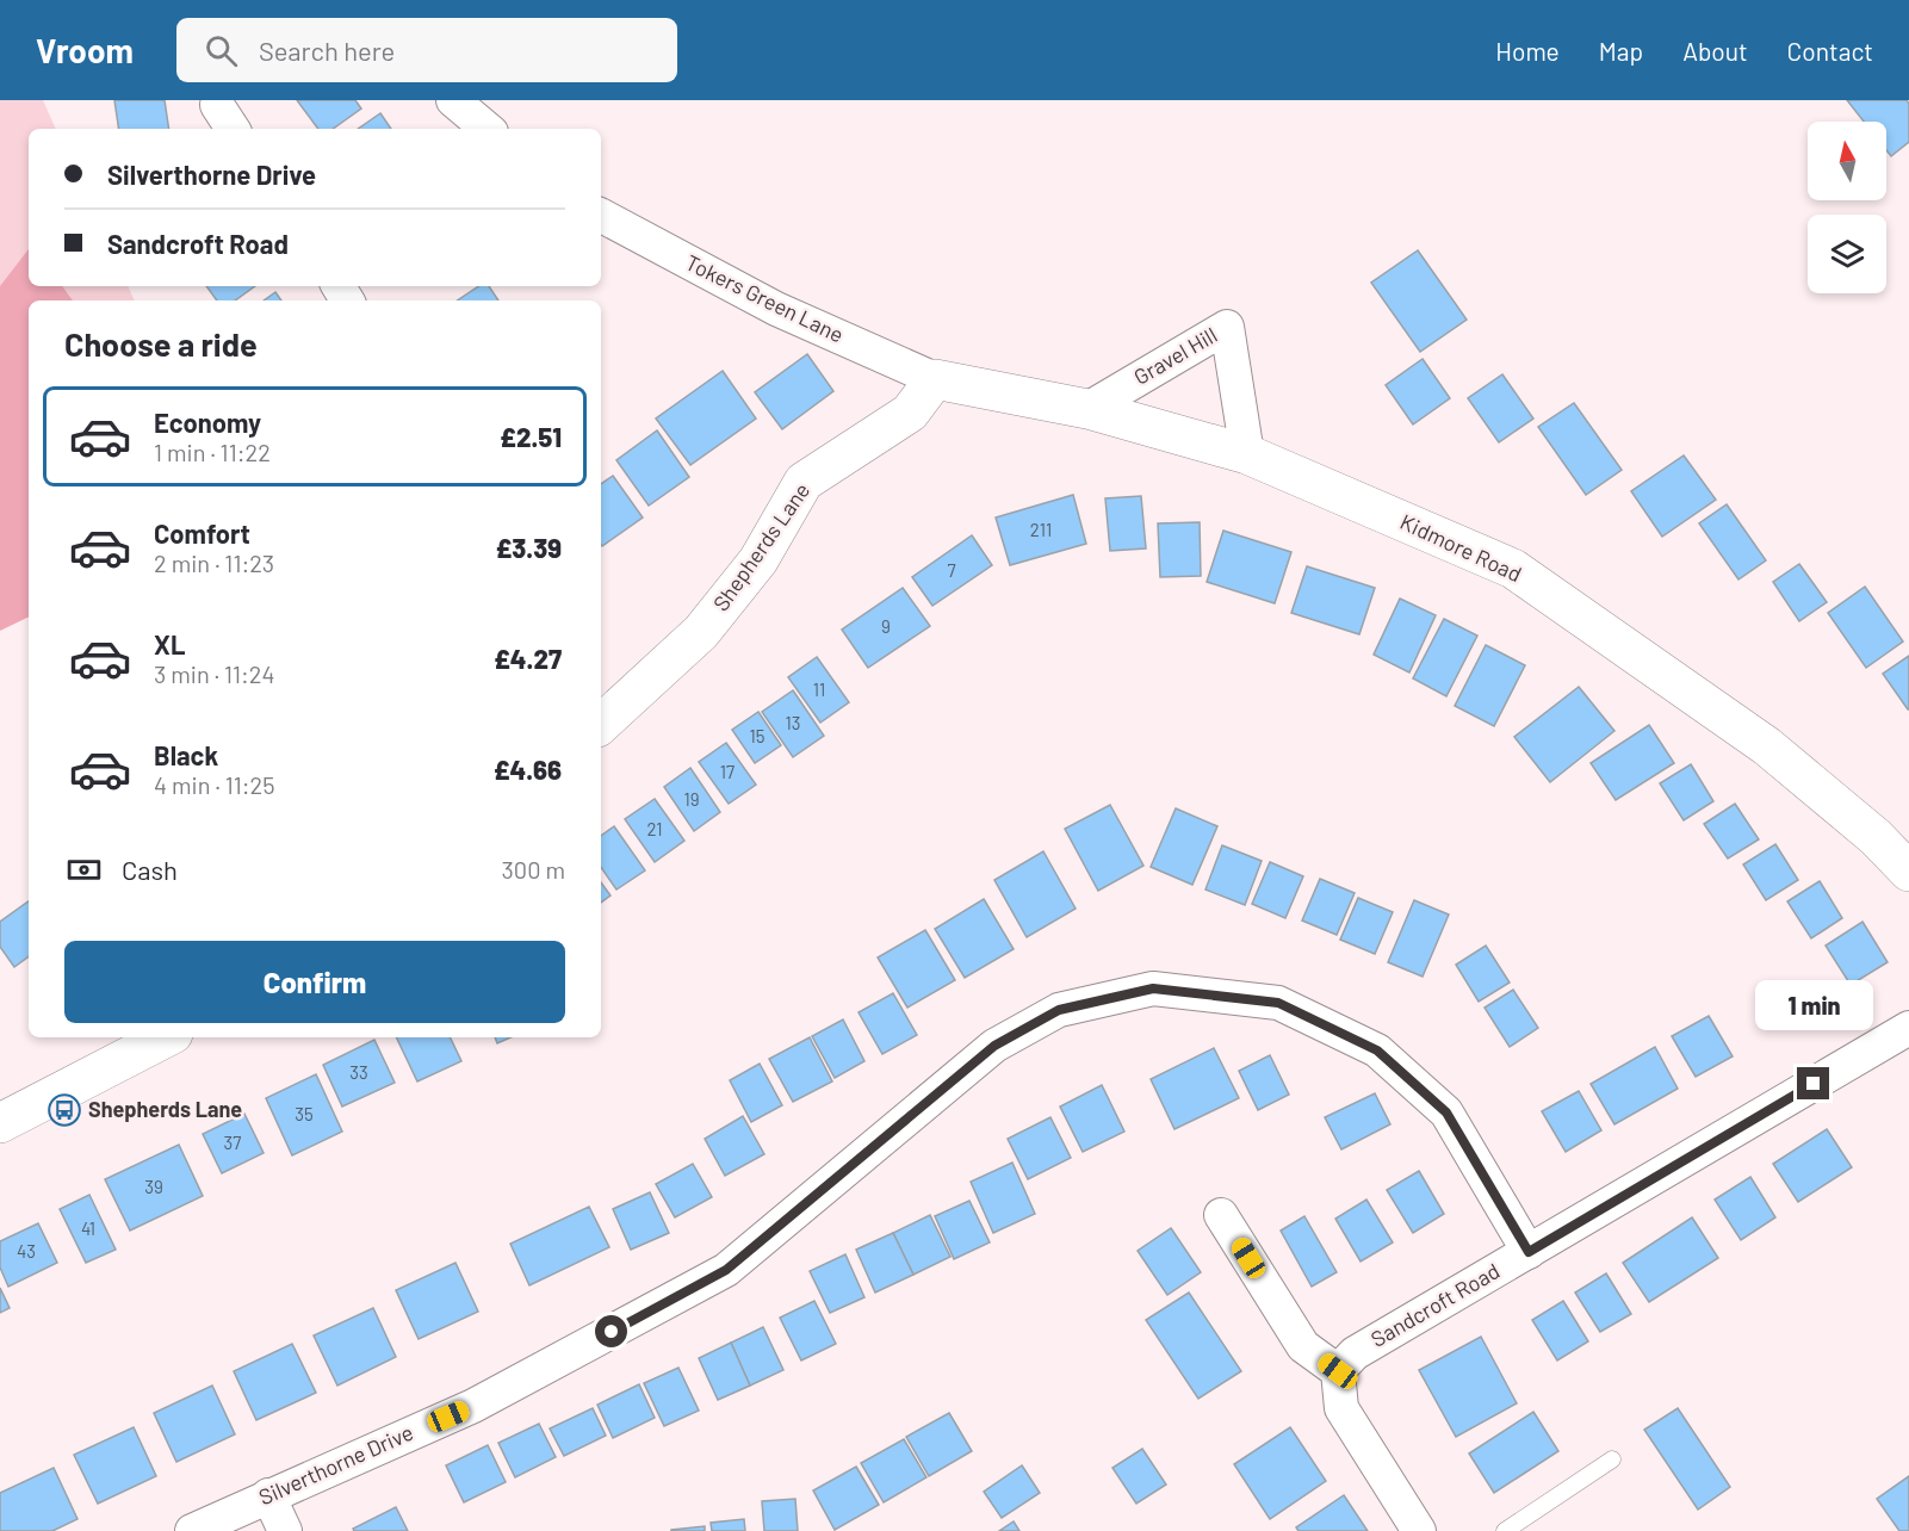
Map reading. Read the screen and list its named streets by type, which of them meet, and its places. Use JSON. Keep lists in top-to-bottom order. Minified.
{"streets":{"street":["Tokers Green Lane","Gravel Hill","Shepherds Lane","Kidmore Road","Sandcroft Road","Silverthorne Drive"]},"crossings":[["Tokers Green Lane","Shepherds Lane"],["Tokers Green Lane","Kidmore Road"],["Gravel Hill","Kidmore Road"],["Shepherds Lane","Kidmore Road"],["Sandcroft Road","Silverthorne Drive"]],"places":{"bus stop":["Shepherds Lane"]},"house_numbers":["211","7","9","11","13","15","17","19","21","33","35","37","39","41","43"],"north":"top","page":{"header":"Vroom","search":"Search here","nav":["Home","Map","About","Contact"],"banner":["Silverthorne Drive","Sandcroft Road"],"heading":"Choose a ride","list":[{"name":"Economy","note":"1 min · 11:22","value":"£2.51"},{"name":"Comfort","note":"2 min · 11:23","value":"£3.39"},{"name":"XL","note":"3 min · 11:24","value":"£4.27"},{"name":"Black","note":"4 min · 11:25","value":"£4.66"}],"pay":["Cash","300 m"],"buttons":"Confirm","bubble":"1 min"}}
